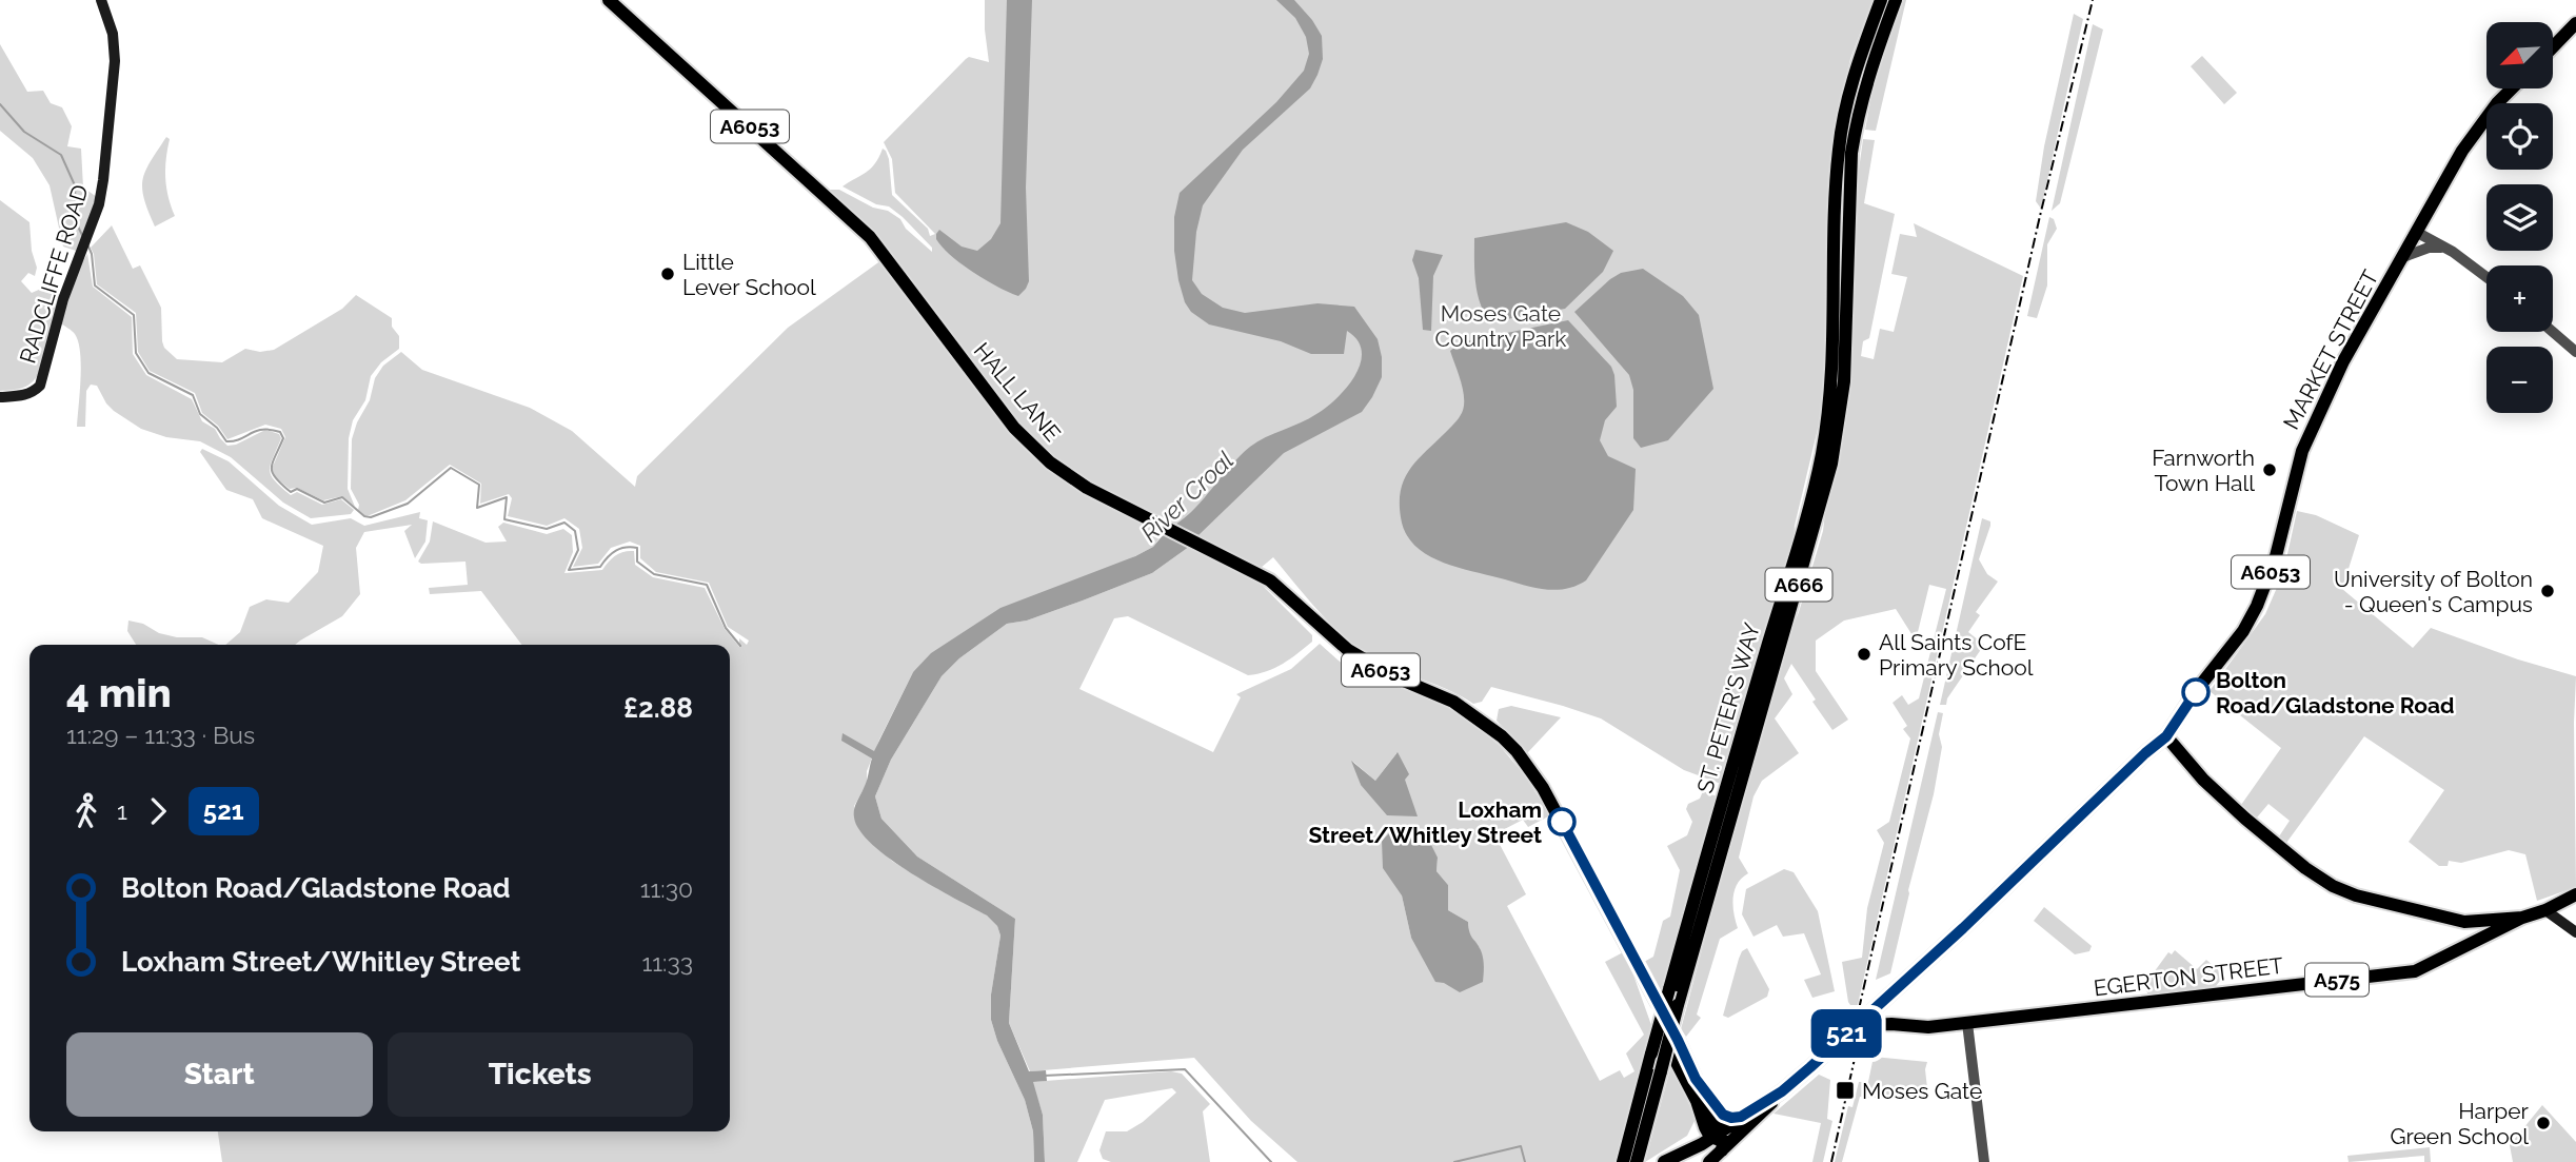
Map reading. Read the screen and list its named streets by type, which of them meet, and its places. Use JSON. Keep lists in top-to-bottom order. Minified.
{"streets":{"main road":["A6053","RADCLIFFE ROAD","MARKET STREET","HALL LANE","A666","ST. PETER'S WAY","EGERTON STREET","A575"]},"crossings":[["A6053","MARKET STREET"],["A6053","EGERTON STREET"],["A6053","A575"],["MARKET STREET","A575"],["EGERTON STREET","A575"]],"water":["River Croal"],"parks":["Moses Gate Country Park"],"places":{"other":["Little Lever School","Farnworth Town Hall","University of Bolton - Queen's Campus","All Saints CofE Primary School","Bolton Road/Gladstone Road","Loxham Street/Whitley Street","Harper Green School"],"transit":["Moses Gate"]},"lines":["bus line 521"],"north":"bottom left","page":{"on_map":"521","map_buttons":["+","−"],"heading":["4 min","11:29 – 11:33 · Bus","£2.88"],"legs":["1","521"],"list":[{"name":"Bolton Road/Gladstone Road","value":"11:30"},{"name":"Loxham Street/Whitley Street","value":"11:33"}],"buttons":["Start","Tickets"]}}
